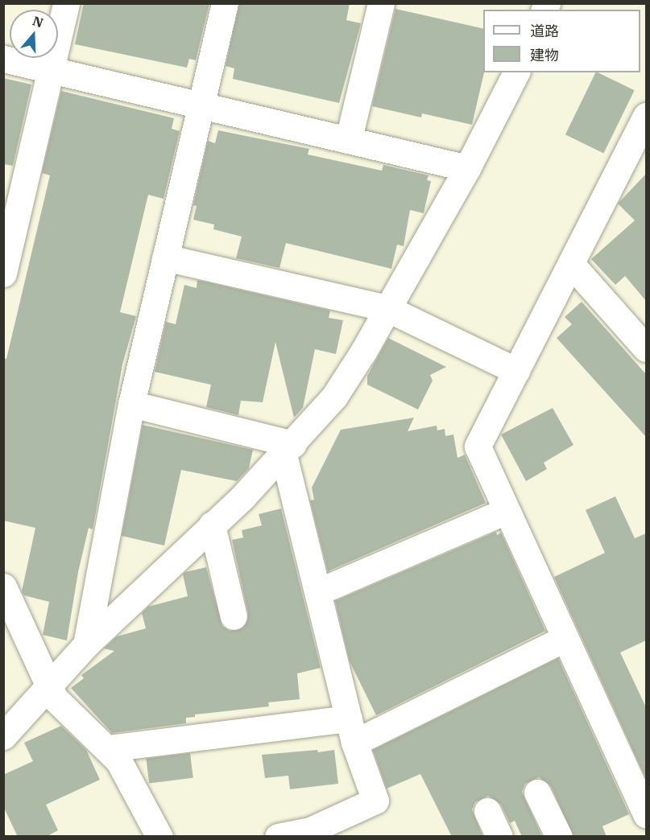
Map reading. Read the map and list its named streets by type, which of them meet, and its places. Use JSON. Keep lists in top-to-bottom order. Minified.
{"legend":["道路","建物"],"north":"top"}
